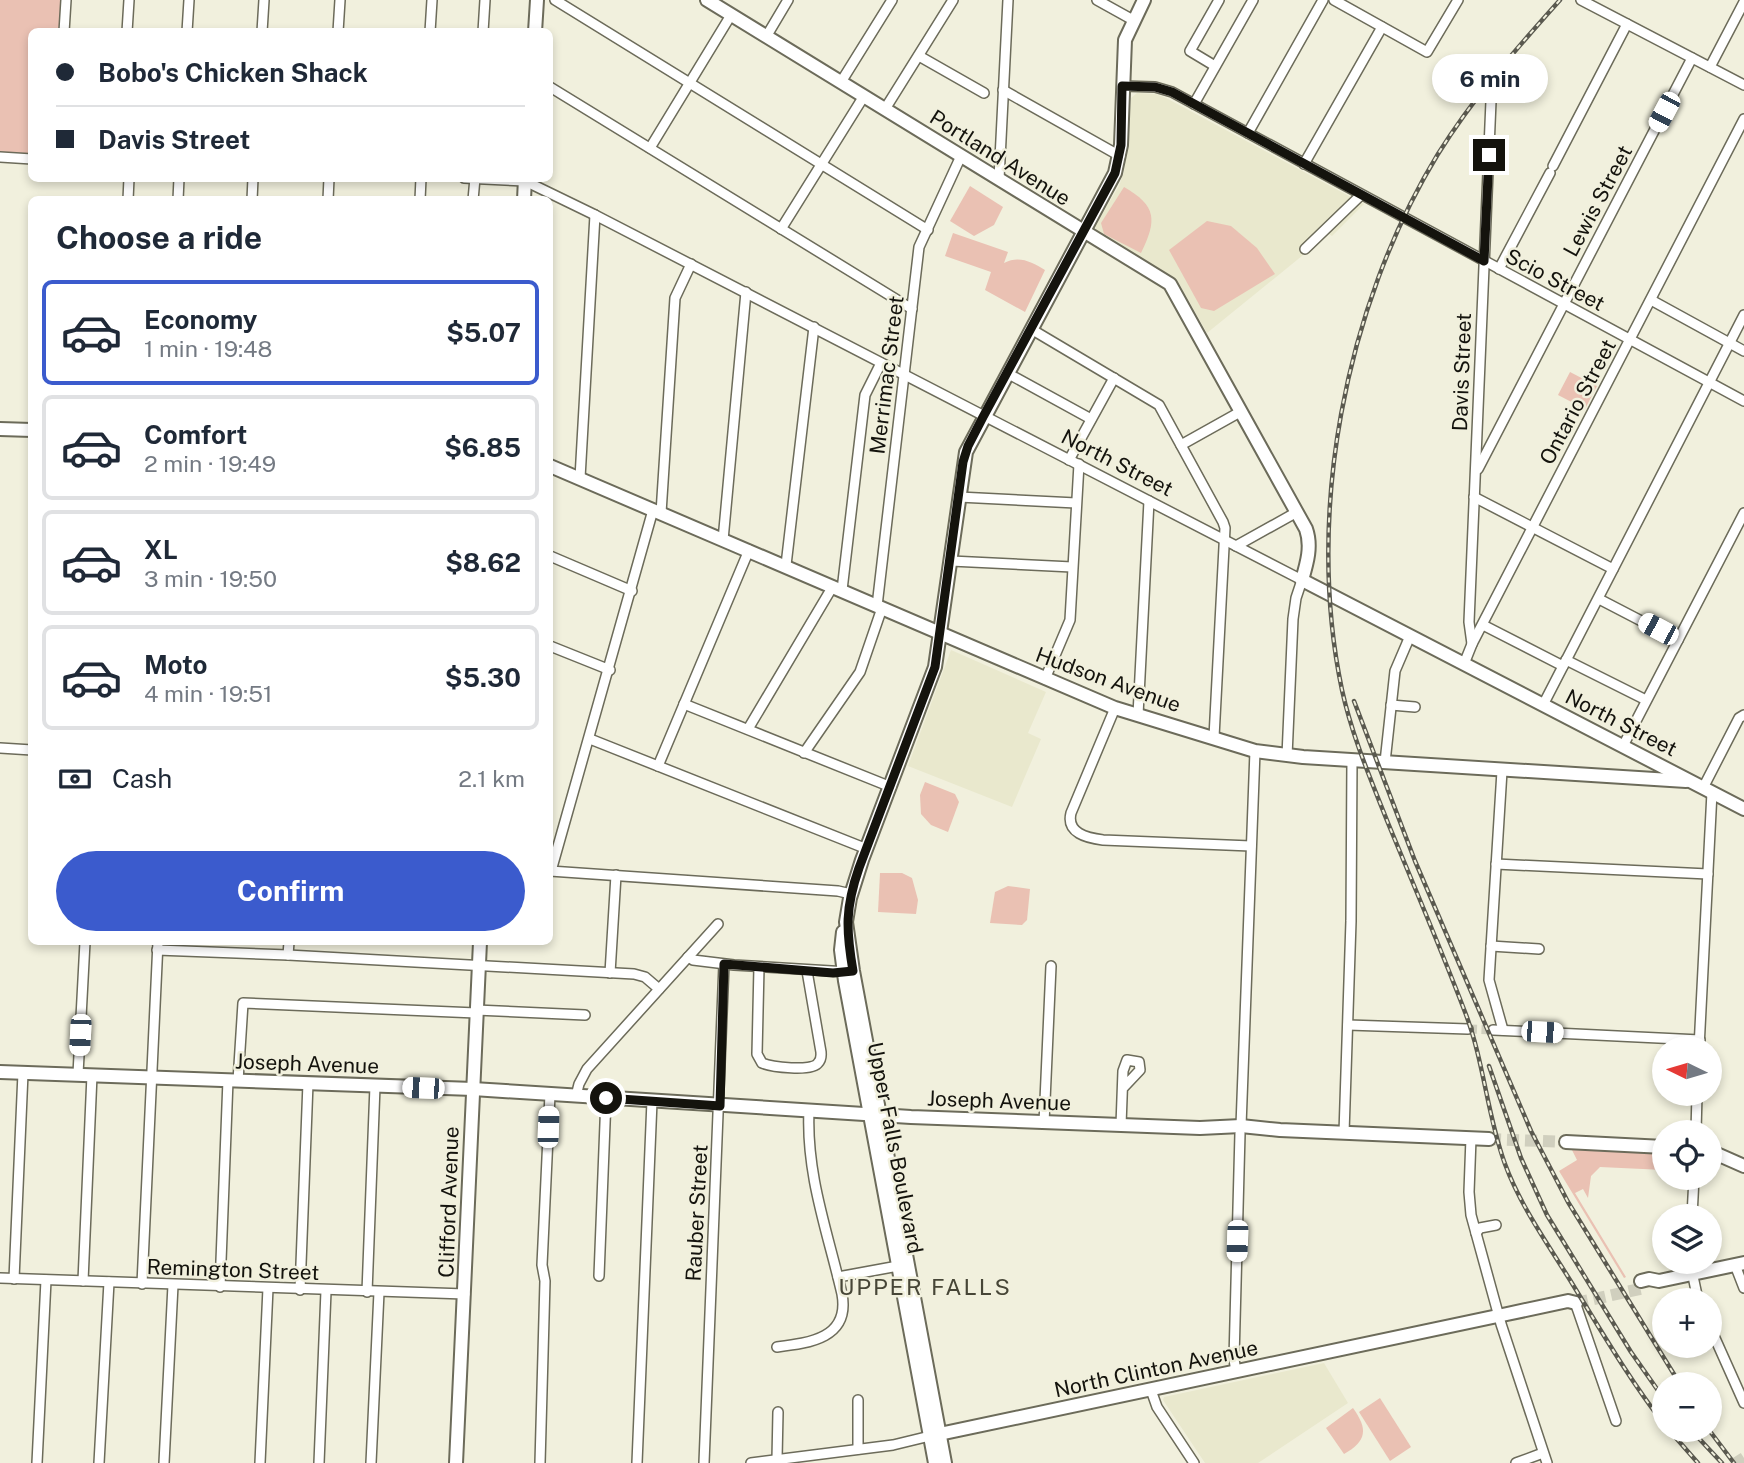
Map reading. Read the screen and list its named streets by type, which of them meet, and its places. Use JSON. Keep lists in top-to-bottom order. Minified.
{"streets":{"main road":["Portland Avenue","North Street","Hudson Avenue","Joseph Avenue","Upper Falls Boulevard","Clifford Avenue","North Clinton Avenue"],"street":["Lewis Street","Scio Street","Davis Street","Merrimac Street","Ontario Street","Rauber Street","Remington Street"]},"crossings":[["Portland Avenue","Merrimac Street"],["Portland Avenue","North Street"],["Portland Avenue","Upper Falls Boulevard"],["Lewis Street","Scio Street"],["Lewis Street","Davis Street"],["Scio Street","Davis Street"],["Scio Street","Ontario Street"],["Davis Street","Ontario Street"],["Merrimac Street","North Street"],["Merrimac Street","Hudson Avenue"],["Ontario Street","North Street"],["North Street","Hudson Avenue"],["North Street","Upper Falls Boulevard"],["Hudson Avenue","Upper Falls Boulevard"],["Joseph Avenue","Upper Falls Boulevard"],["Joseph Avenue","Clifford Avenue"],["Joseph Avenue","Rauber Street"],["Upper Falls Boulevard","North Clinton Avenue"],["Clifford Avenue","Remington Street"]],"districts":["UPPER FALLS"],"north":"left","page":{"banner":["Bobo's Chicken Shack","Davis Street"],"bubble":"6 min","heading":"Choose a ride","list":[{"name":"Economy","note":"1 min · 19:48","value":"$5.07"},{"name":"Comfort","note":"2 min · 19:49","value":"$6.85"},{"name":"XL","note":"3 min · 19:50","value":"$8.62"},{"name":"Moto","note":"4 min · 19:51","value":"$5.30"}],"pay":["Cash","2.1 km"],"buttons":"Confirm","map_buttons":["+","−"]}}
